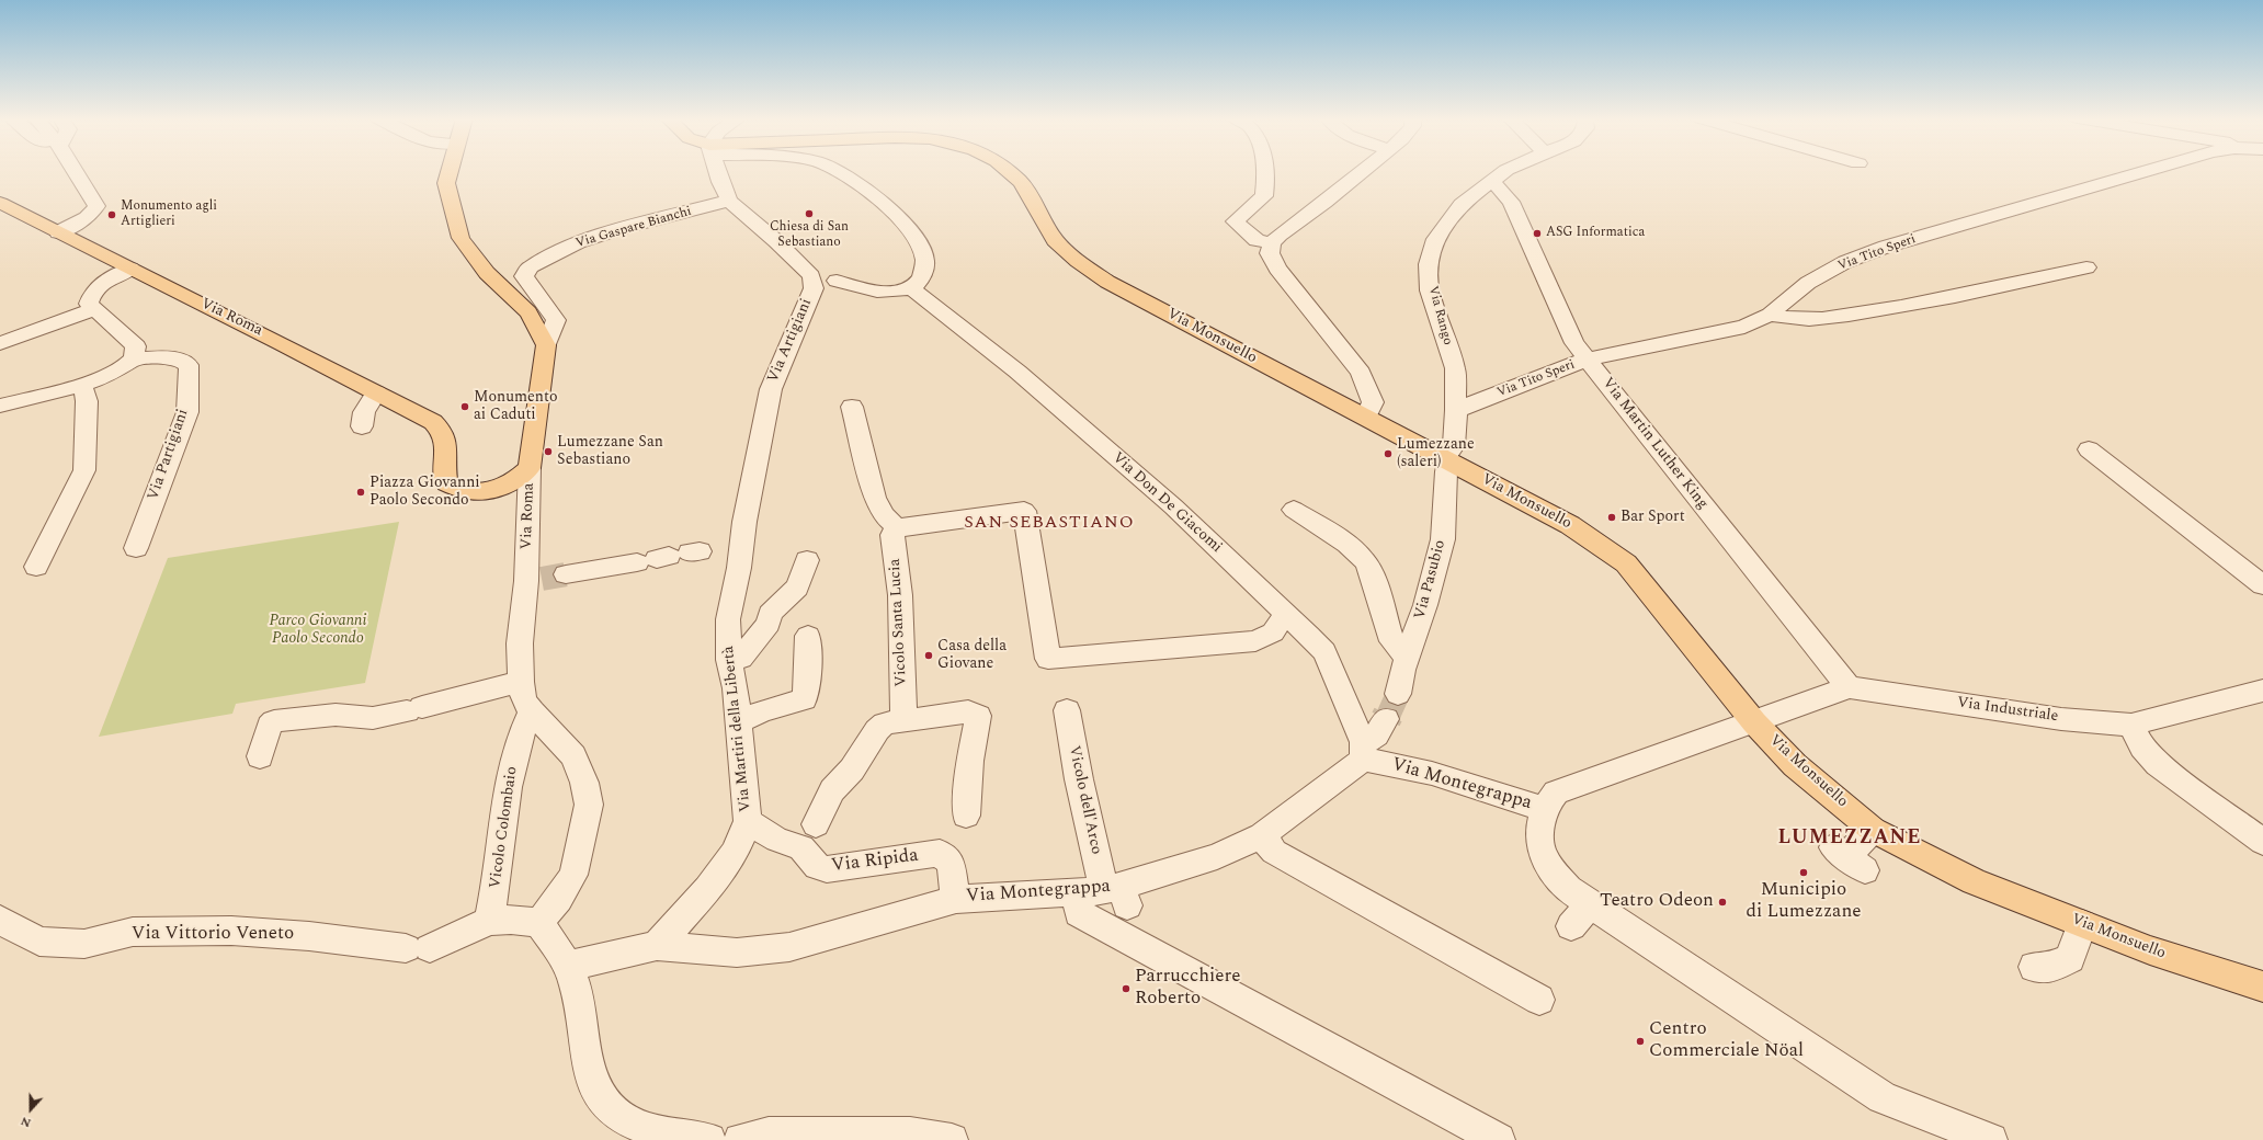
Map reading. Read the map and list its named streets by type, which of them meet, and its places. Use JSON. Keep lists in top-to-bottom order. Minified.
{"streets":{"main road":["Via Roma","Via Monsuello"],"street":["Via Gaspare Bianchi","Via Tito Speri","Via Rango","Via Artigiani","Via Martin Luther King","Via Partigiani","Via Don De Giacomi","Via Pasubio","Vicolo Santa Lucia","Via Industriale","Via Martiri della Libertà","Via Montegrappa","Vicolo dell'Arco","Vicolo Colombaio","Via Ripida","Via Vittorio Veneto"]},"crossings":[["Via Gaspare Bianchi","Via Artigiani"],["Via Tito Speri","Via Rango"],["Via Tito Speri","Via Martin Luther King"],["Via Rango","Via Monsuello"],["Via Rango","Via Martin Luther King"],["Via Rango","Via Pasubio"],["Via Roma","Vicolo Colombaio"],["Via Roma","Via Vittorio Veneto"],["Via Monsuello","Via Pasubio"],["Via Monsuello","Via Industriale"],["Via Artigiani","Via Martiri della Libertà"],["Via Martin Luther King","Via Industriale"],["Via Don De Giacomi","Via Montegrappa"],["Via Industriale","Via Montegrappa"],["Via Martiri della Libertà","Via Montegrappa"],["Via Montegrappa","Vicolo dell'Arco"],["Via Montegrappa","Via Ripida"],["Vicolo Colombaio","Via Vittorio Veneto"]],"districts":["SAN SEBASTIANO","LUMEZZANE"],"parks":["Parco Giovanni Paolo Secondo"],"places":["Chiesa di San Sebastiano","Monumento agli Artiglieri","ASG Informatica","Monumento ai Caduti","Lumezzane San Sebastiano","Lumezzane (saleri)","Piazza Giovanni Paolo Secondo","Bar Sport","Casa della Giovane","Municipio di Lumezzane","Teatro Odeon","Parrucchiere Roberto","Centro Commerciale Nöal"],"north":"bottom"}
